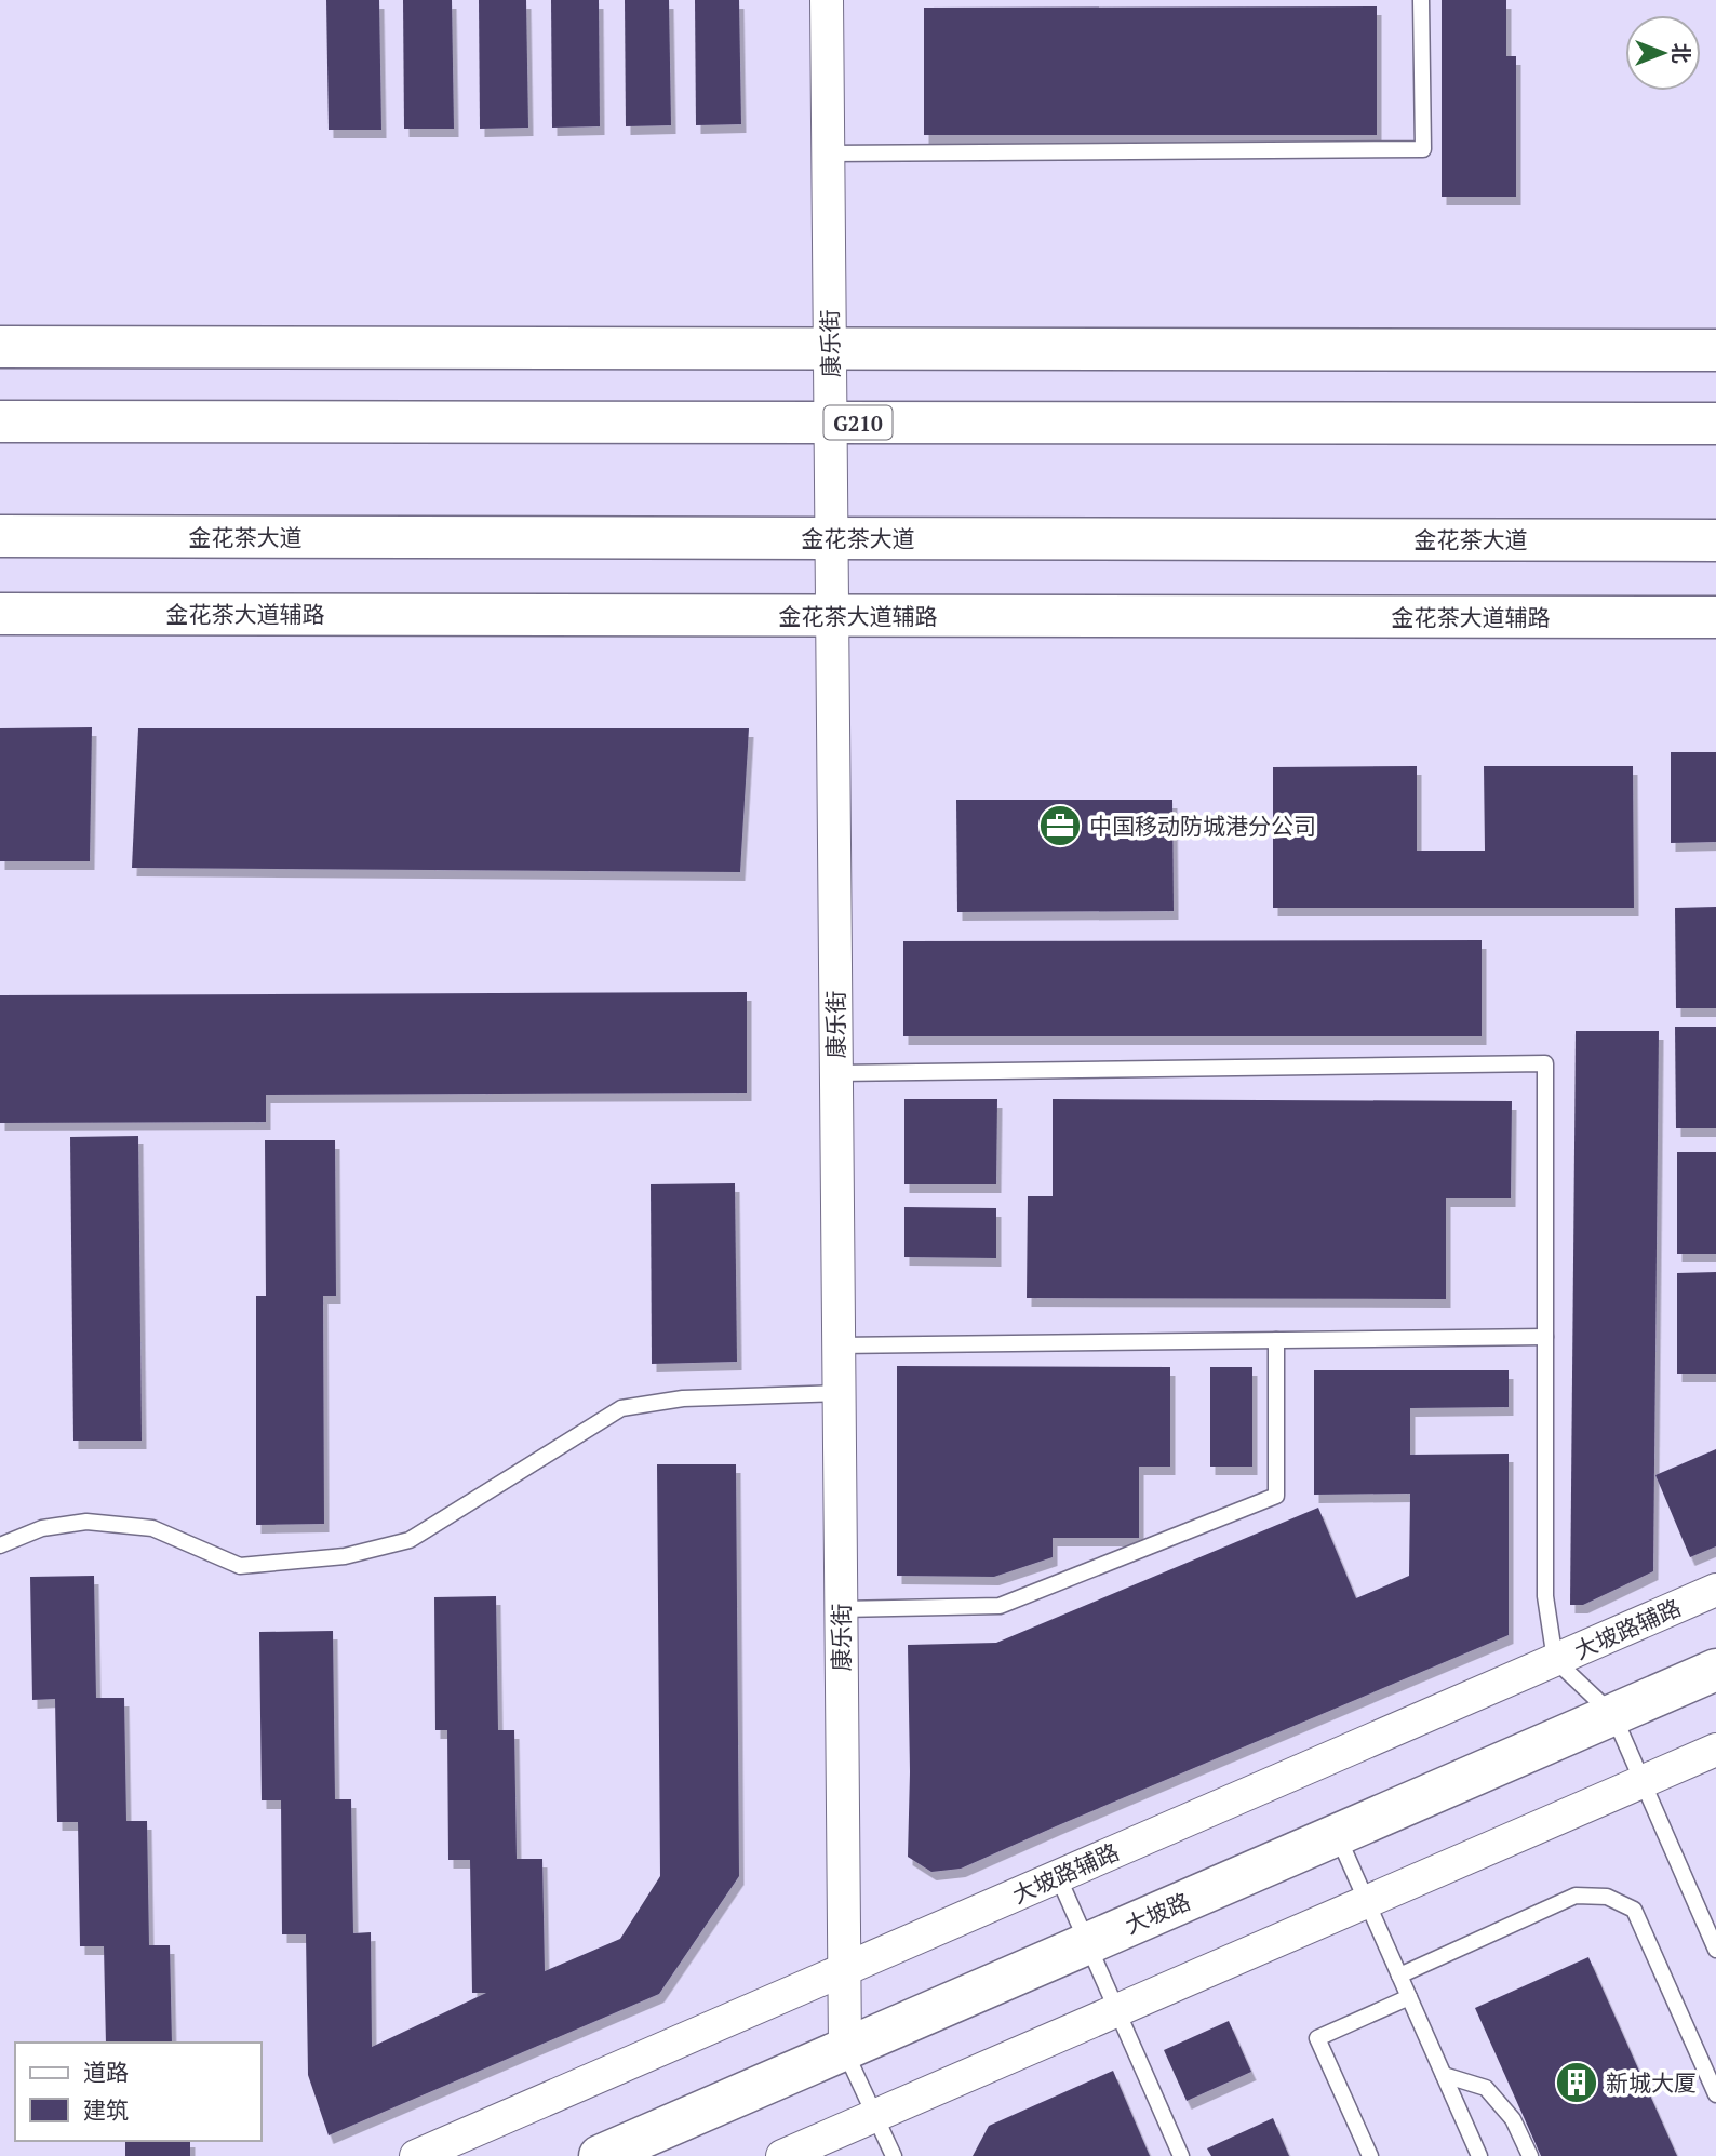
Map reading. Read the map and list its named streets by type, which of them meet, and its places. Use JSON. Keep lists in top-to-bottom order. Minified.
{"streets":{"main road":["G210","金花茶大道","金花茶大道辅路","大坡路"],"street":["康乐街","大坡路辅路"]},"crossings":[["康乐街","G210"],["康乐街","金花茶大道"],["康乐街","金花茶大道辅路"],["康乐街","大坡路辅路"],["康乐街","大坡路"]],"places":{"office":["中国移动防城港分公司"],"building":["新城大厦"]},"legend":["道路","建筑"],"north":"right"}
